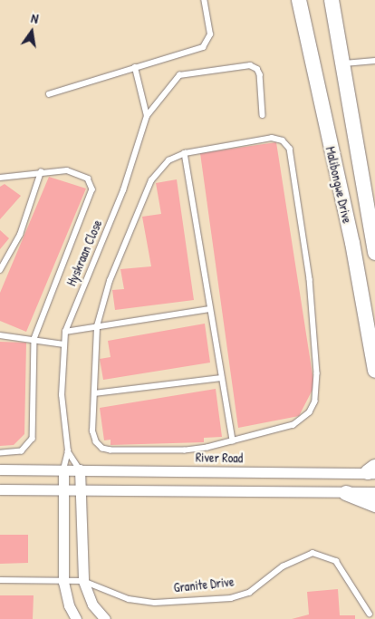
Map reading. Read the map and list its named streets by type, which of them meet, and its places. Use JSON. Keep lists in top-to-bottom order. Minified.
{"streets":{"main road":["Malibongwe Drive"],"street":["River Road"],"lane":["Hyskraan Close","Granite Drive"]},"north":"top"}
